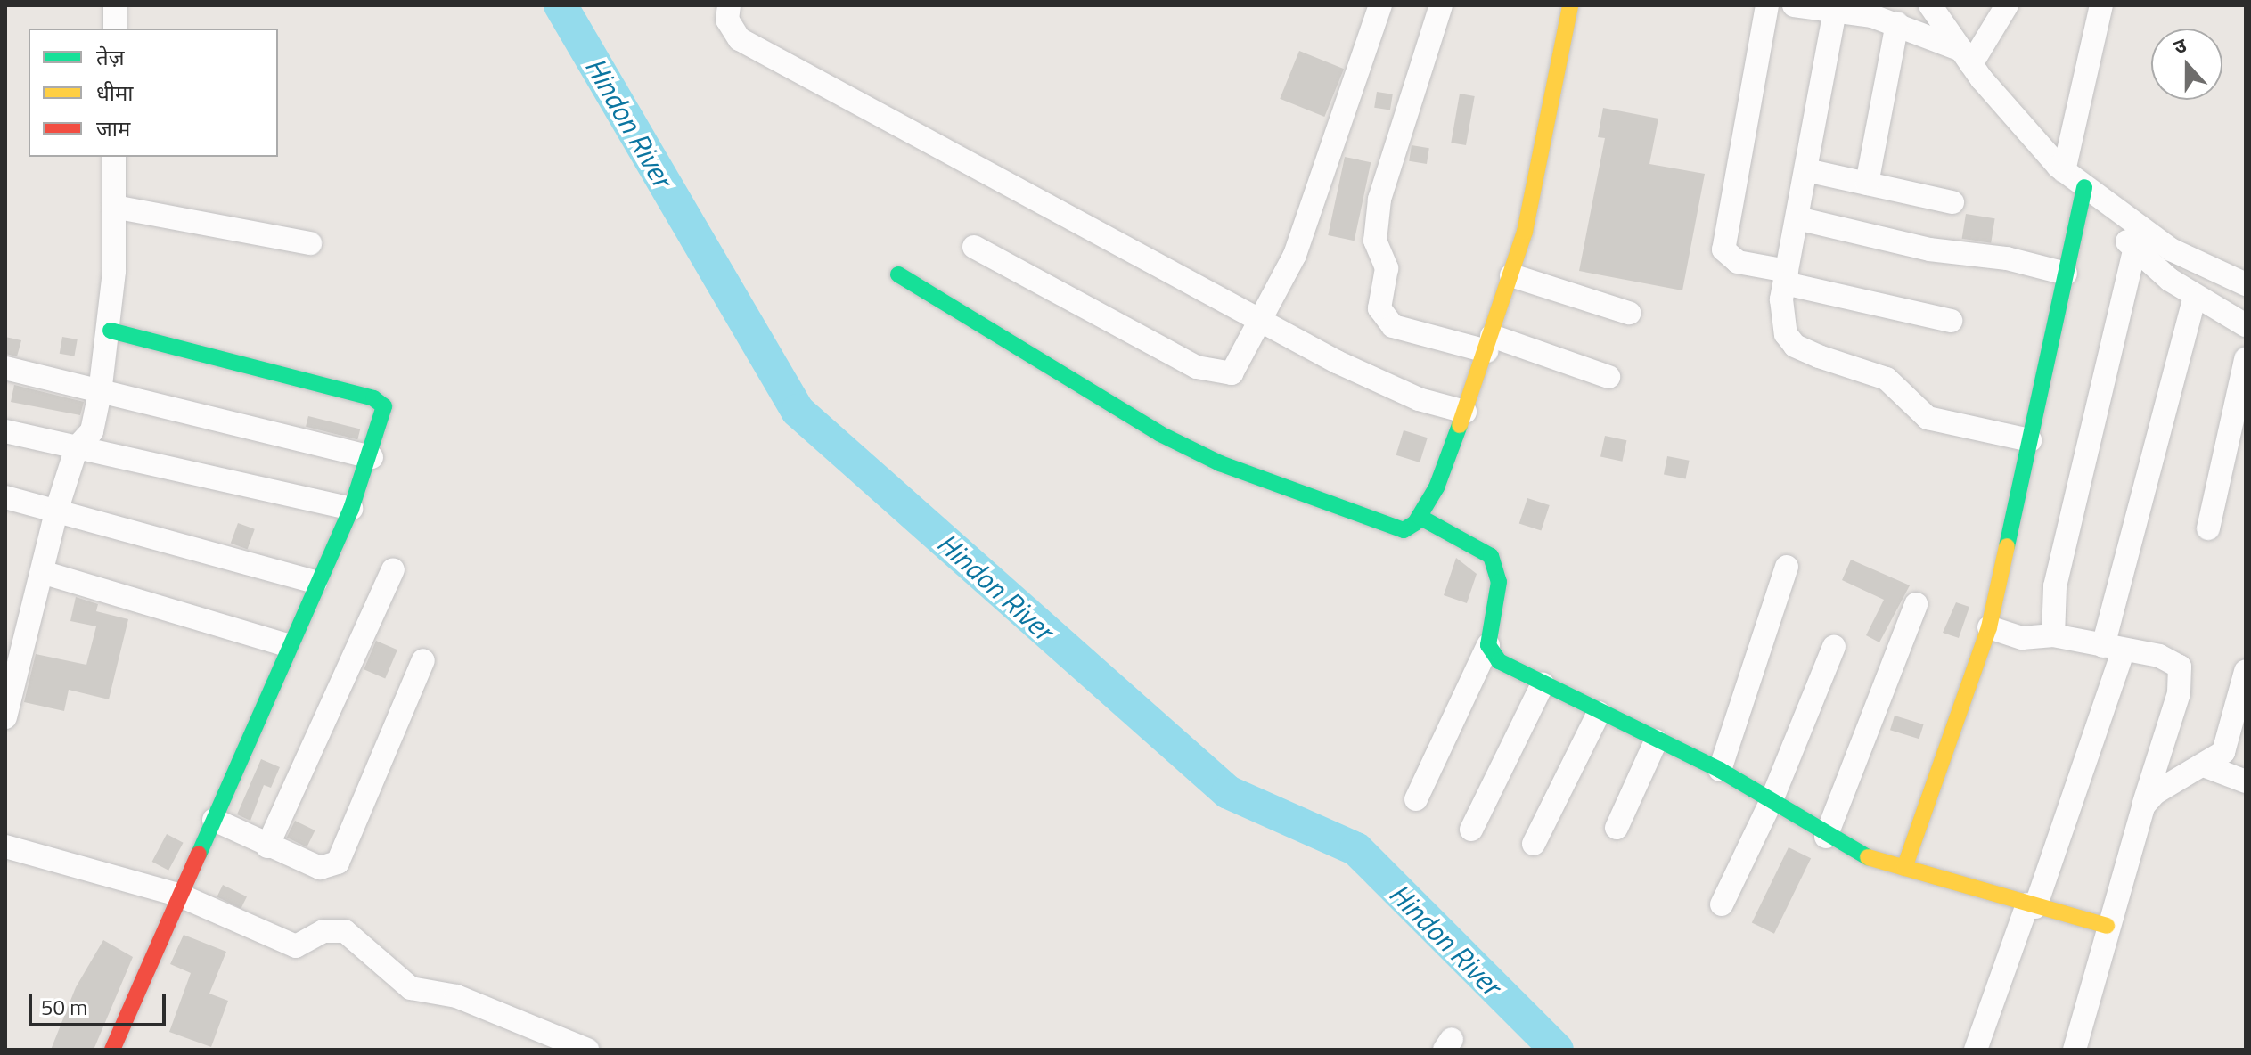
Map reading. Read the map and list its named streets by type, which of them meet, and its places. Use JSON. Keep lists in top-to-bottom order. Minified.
{"water":["Hindon River"],"legend":["तेज़","धीमा","जाम"],"scale_bar":"50 m","north":"top"}
